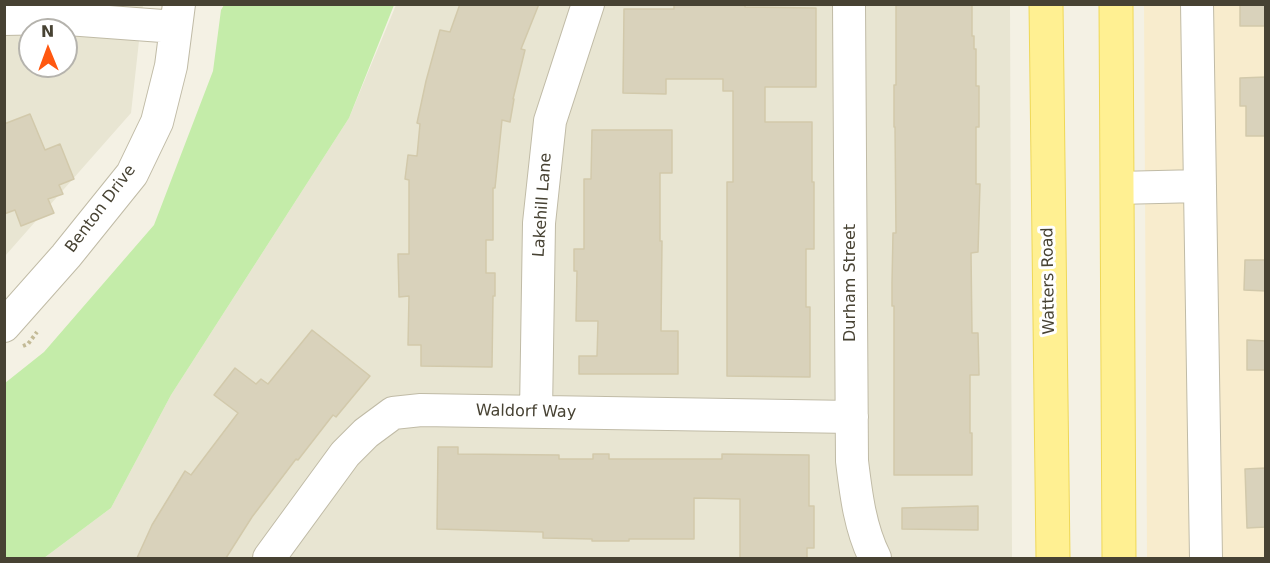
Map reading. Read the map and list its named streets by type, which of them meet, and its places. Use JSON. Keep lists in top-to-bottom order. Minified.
{"streets":{"main road":["Watters Road"],"street":["Lakehill Lane","Benton Drive","Durham Street","Waldorf Way"]},"crossings":[["Lakehill Lane","Waldorf Way"],["Durham Street","Waldorf Way"]],"north":"top"}
